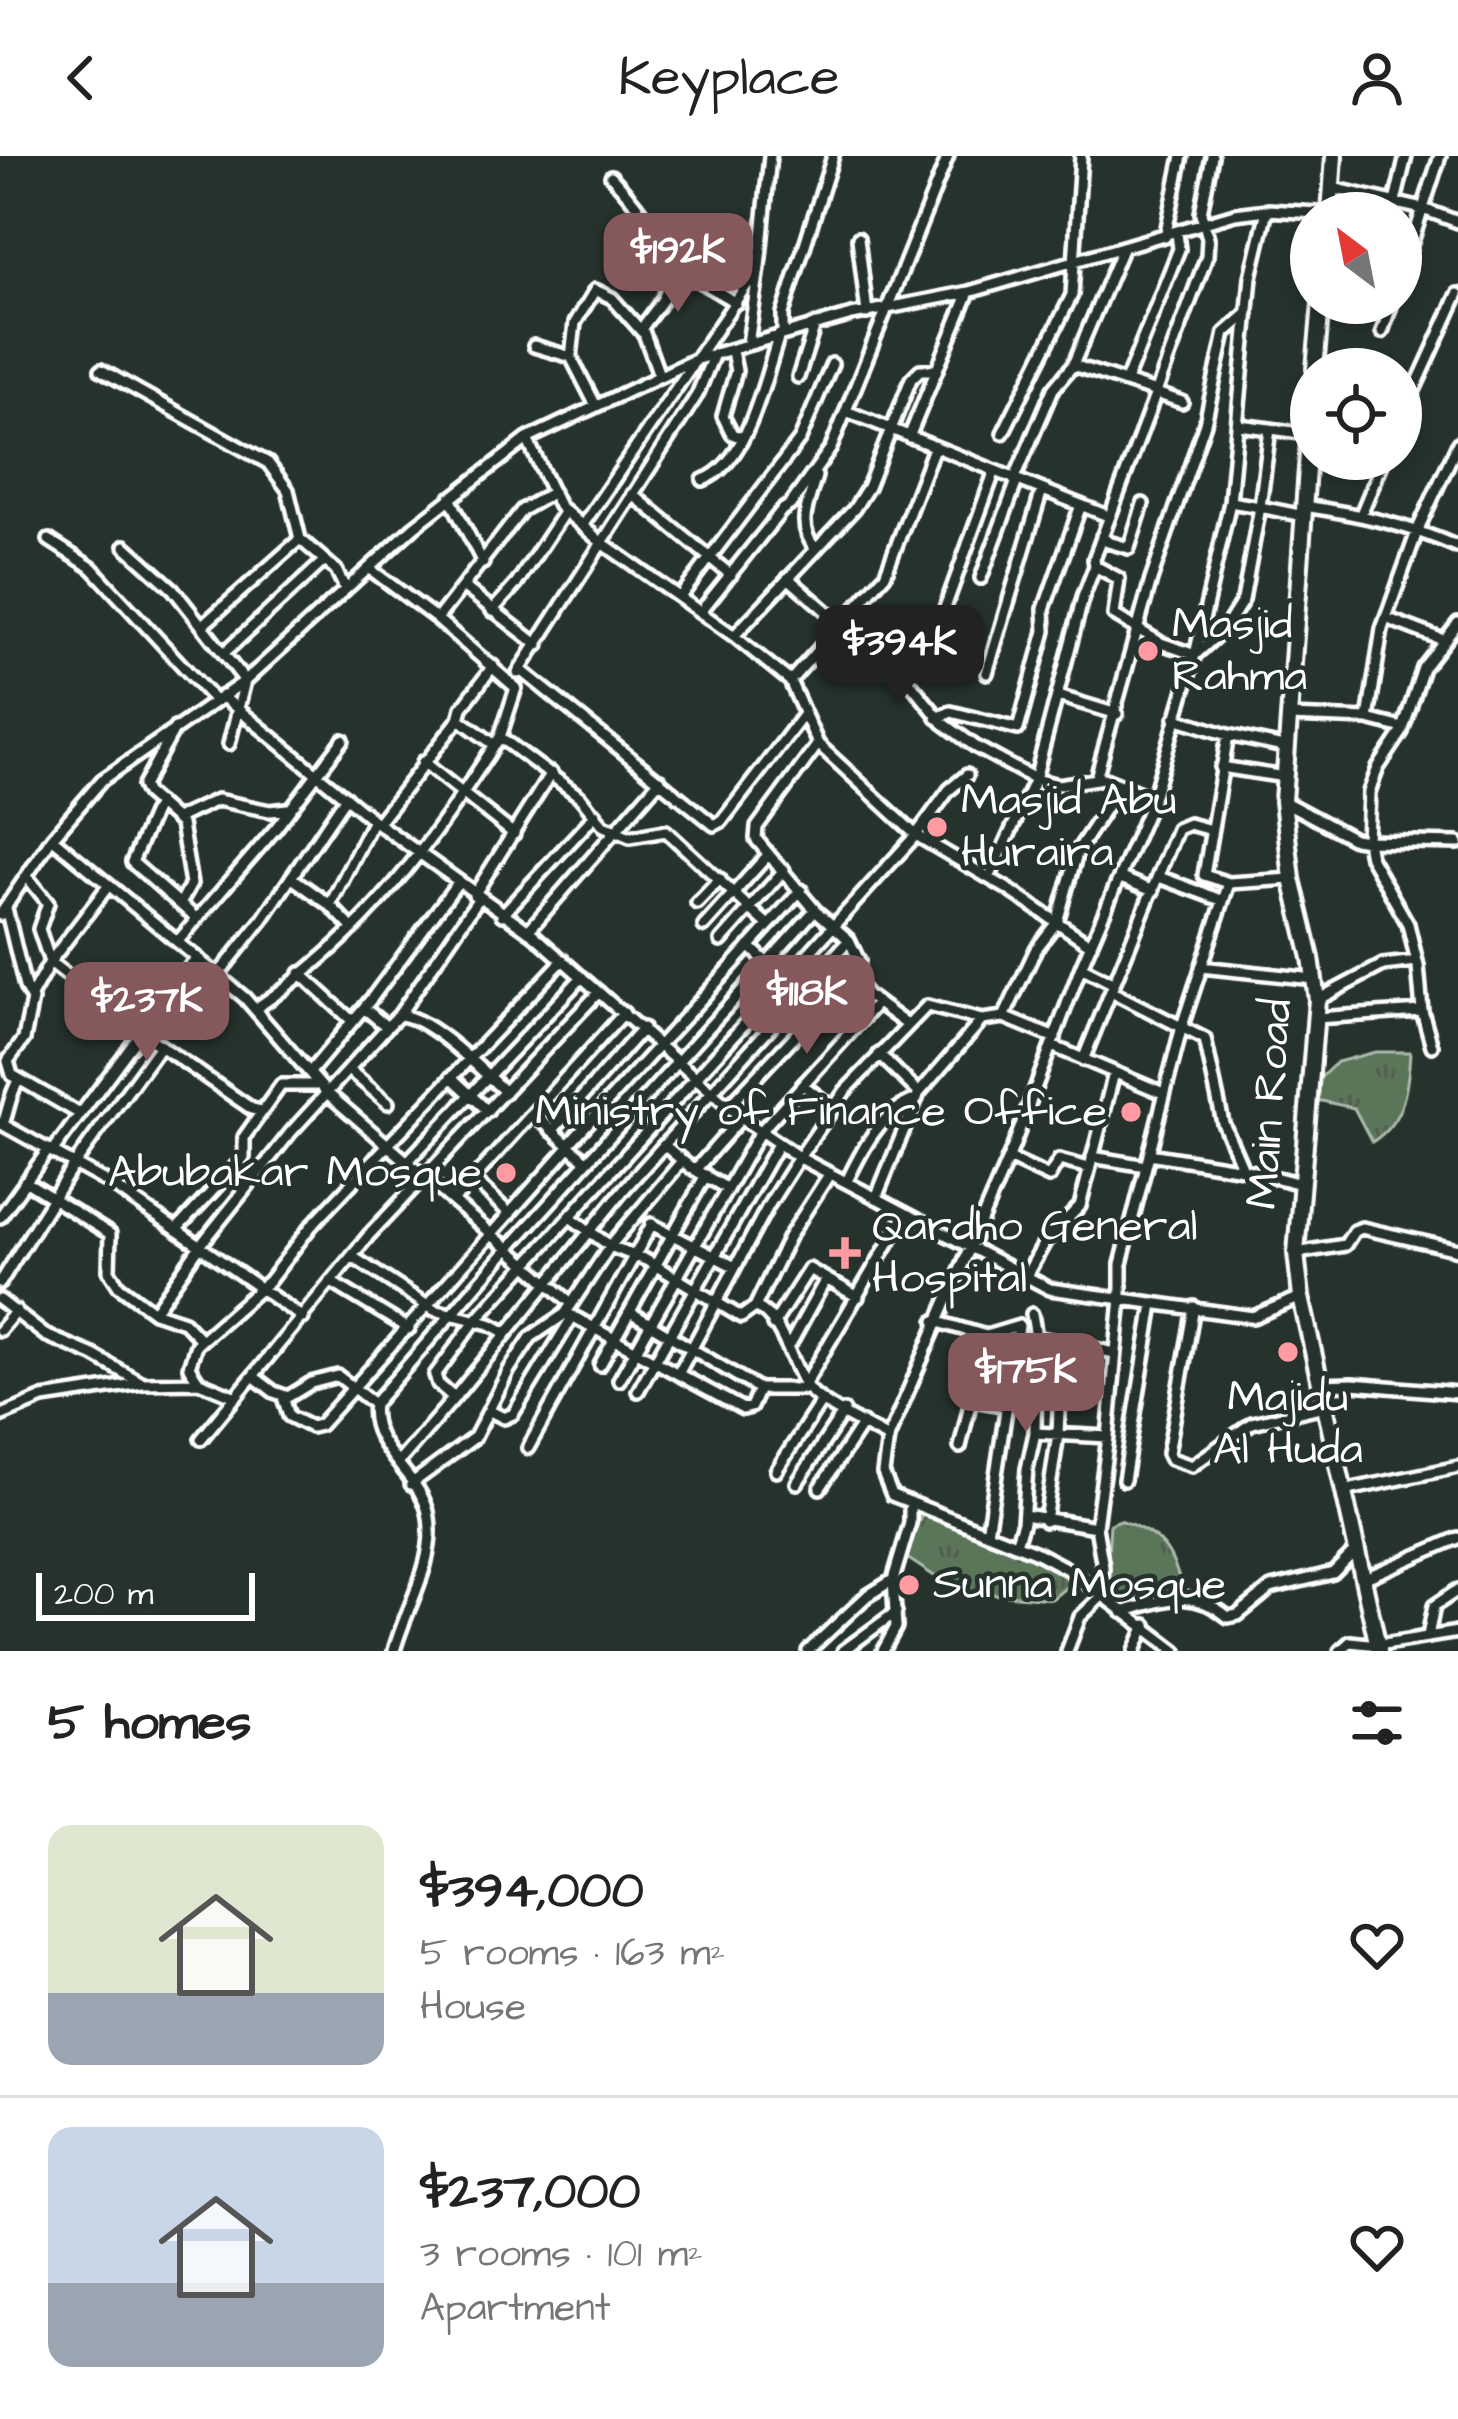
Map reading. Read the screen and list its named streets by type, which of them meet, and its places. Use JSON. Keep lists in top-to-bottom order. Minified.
{"streets":{"main road":["Main Road"]},"places":{"other":["Masjid Rahma","Masjid Abu Huraira","Ministry of Finance Office","Abubakar Mosque","Majidu Al Huda","Sunna Mosque"],"health":["Qardho General Hospital"]},"scale_bar":"200 m","north":"top left","page":{"header":"Keyplace","price":["$192K","$394K","$118K","$237K","$175K"],"scale":"200 m","heading":"5 homes","list":[{"name":"$394,000","note":"5 rooms · 163 m² · House"},{"name":"$237,000","note":"3 rooms · 101 m² · Apartment"}]}}
